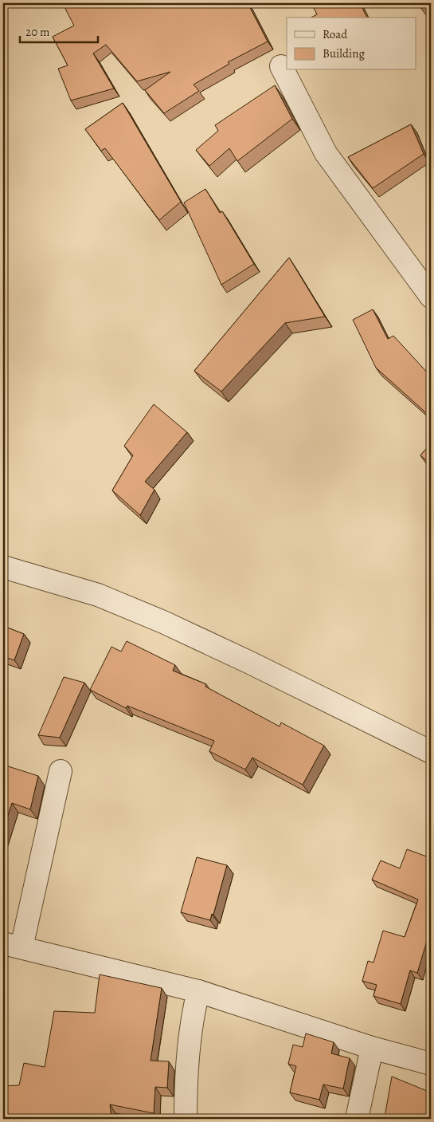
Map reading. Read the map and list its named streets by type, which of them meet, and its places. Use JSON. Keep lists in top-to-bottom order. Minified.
{"legend":["Road","Building"],"scale_bar":"20 m"}
